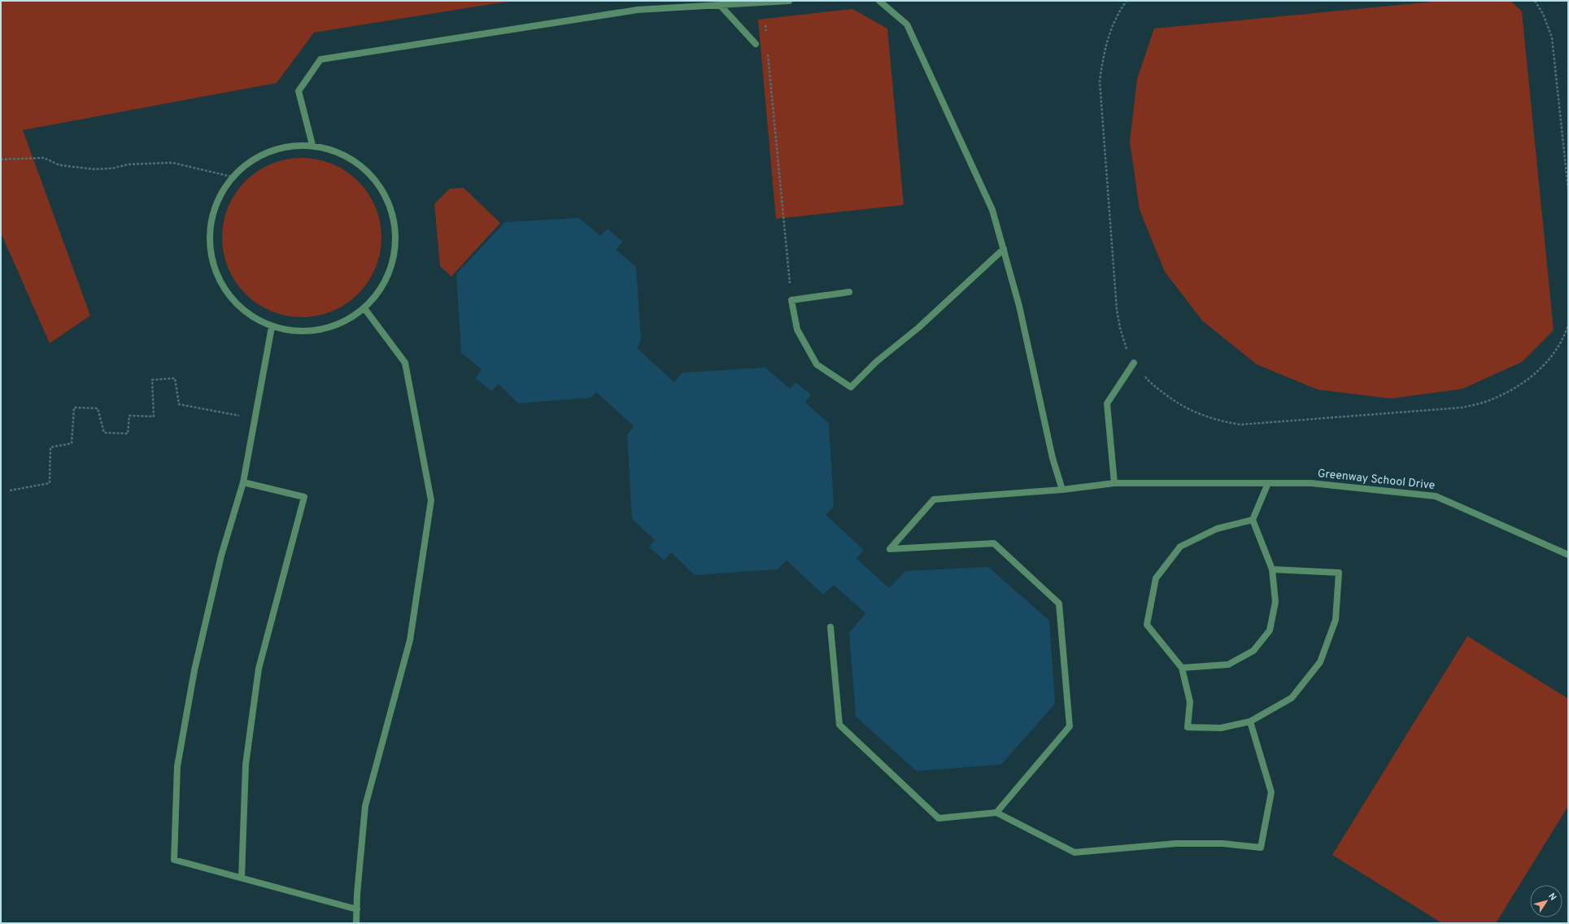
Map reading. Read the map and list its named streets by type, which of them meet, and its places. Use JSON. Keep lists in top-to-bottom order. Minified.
{"streets":{"lane":["Greenway School Drive"]},"north":"top right"}
